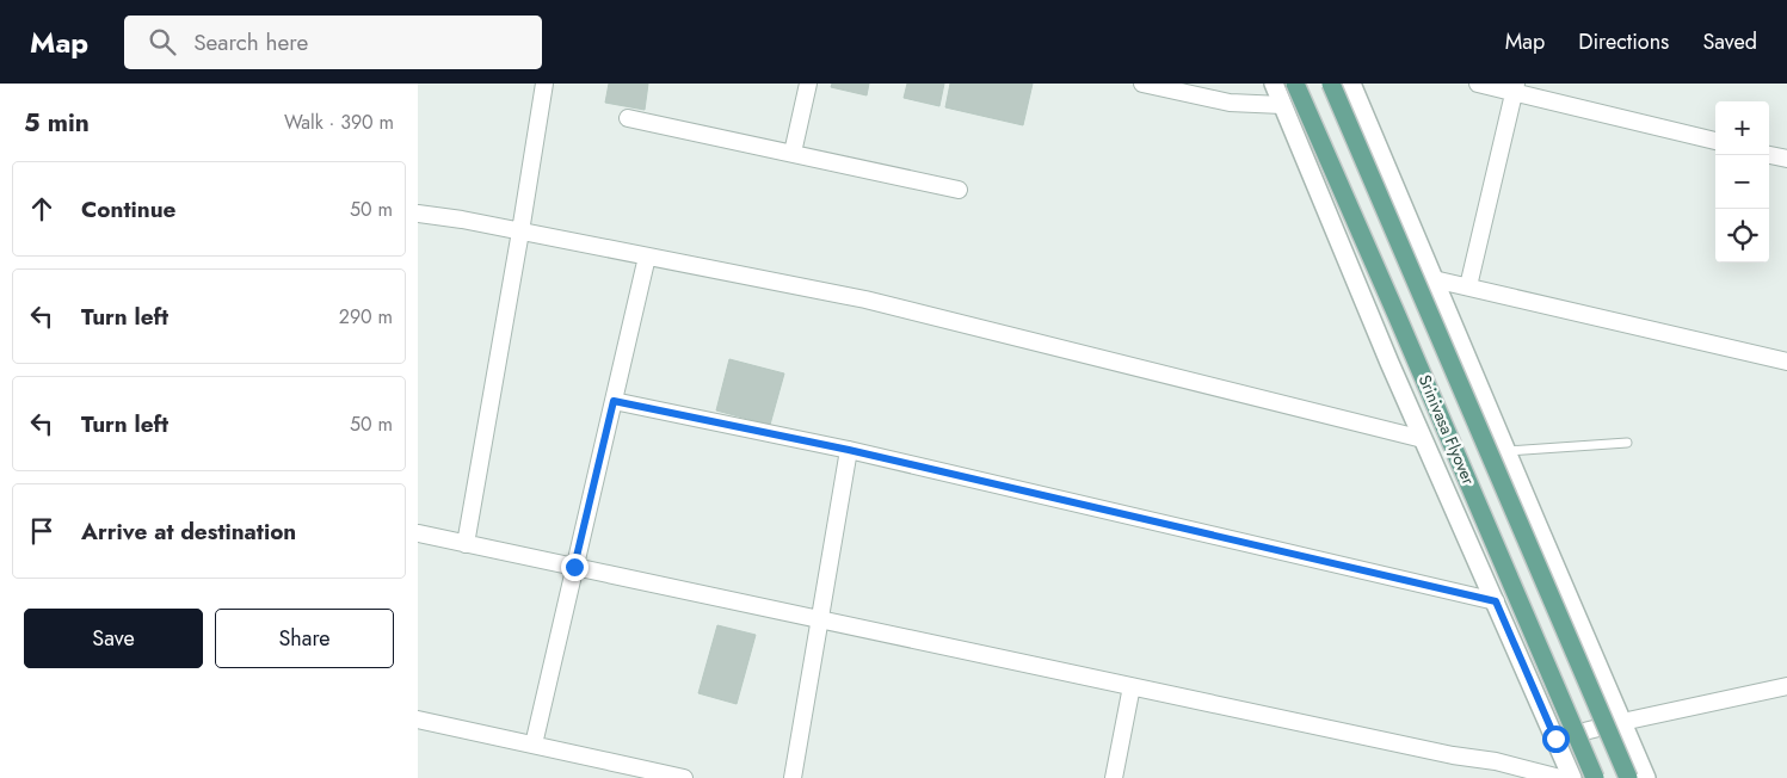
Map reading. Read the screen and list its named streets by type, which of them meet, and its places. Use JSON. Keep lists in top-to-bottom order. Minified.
{"streets":{"main road":["Srinivasa Flyover"]},"page":{"header":"Map","search":"Search here","nav":["Map","Directions","Saved"],"heading":["5 min","Walk · 390 m"],"map_buttons":["+","−"],"list":[["Continue","50 m"],["Turn left","290 m"],["Turn left","50 m"],"Arrive at destination"],"buttons":["Save","Share"]}}
